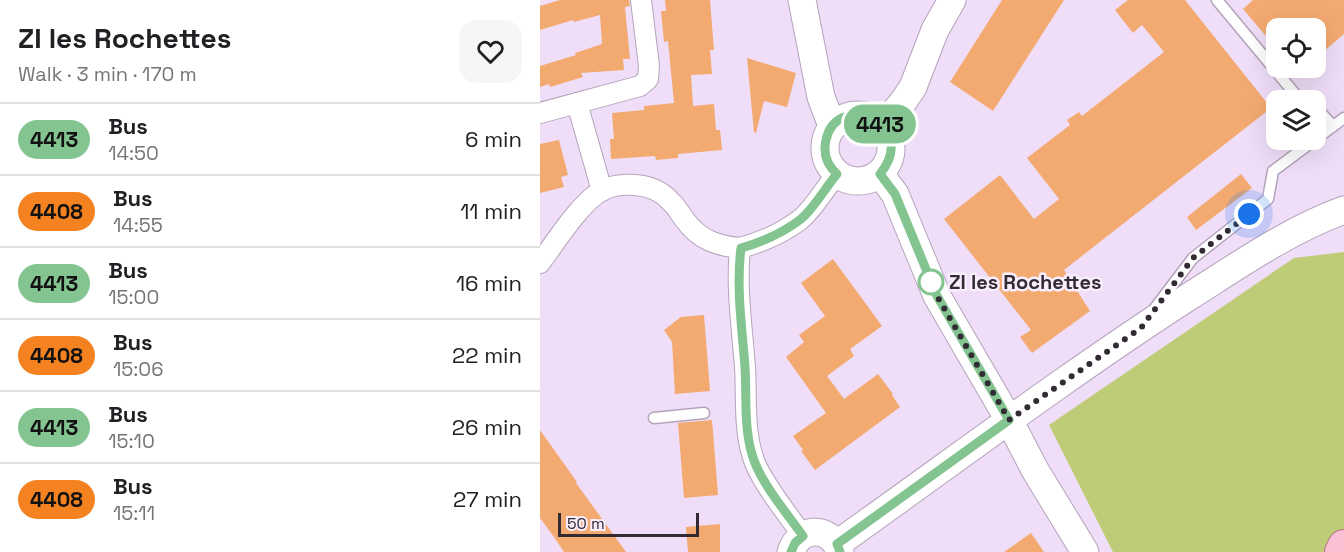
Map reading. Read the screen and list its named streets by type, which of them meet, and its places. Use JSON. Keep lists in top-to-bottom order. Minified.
{"places":["ZI les Rochettes"],"lines":["bus line 4413"],"scale_bar":"50 m","page":{"heading":["ZI les Rochettes","Walk · 3 min · 170 m"],"on_map":"4413","list":[{"mark":"4413","name":"Bus","note":"14:50","value":"6 min"},{"mark":"4408","name":"Bus","note":"14:55","value":"11 min"},{"mark":"4413","name":"Bus","note":"15:00","value":"16 min"},{"mark":"4408","name":"Bus","note":"15:06","value":"22 min"},{"mark":"4413","name":"Bus","note":"15:10","value":"26 min"},{"mark":"4408","name":"Bus","note":"15:11","value":"27 min"}],"scale":"50 m"}}
